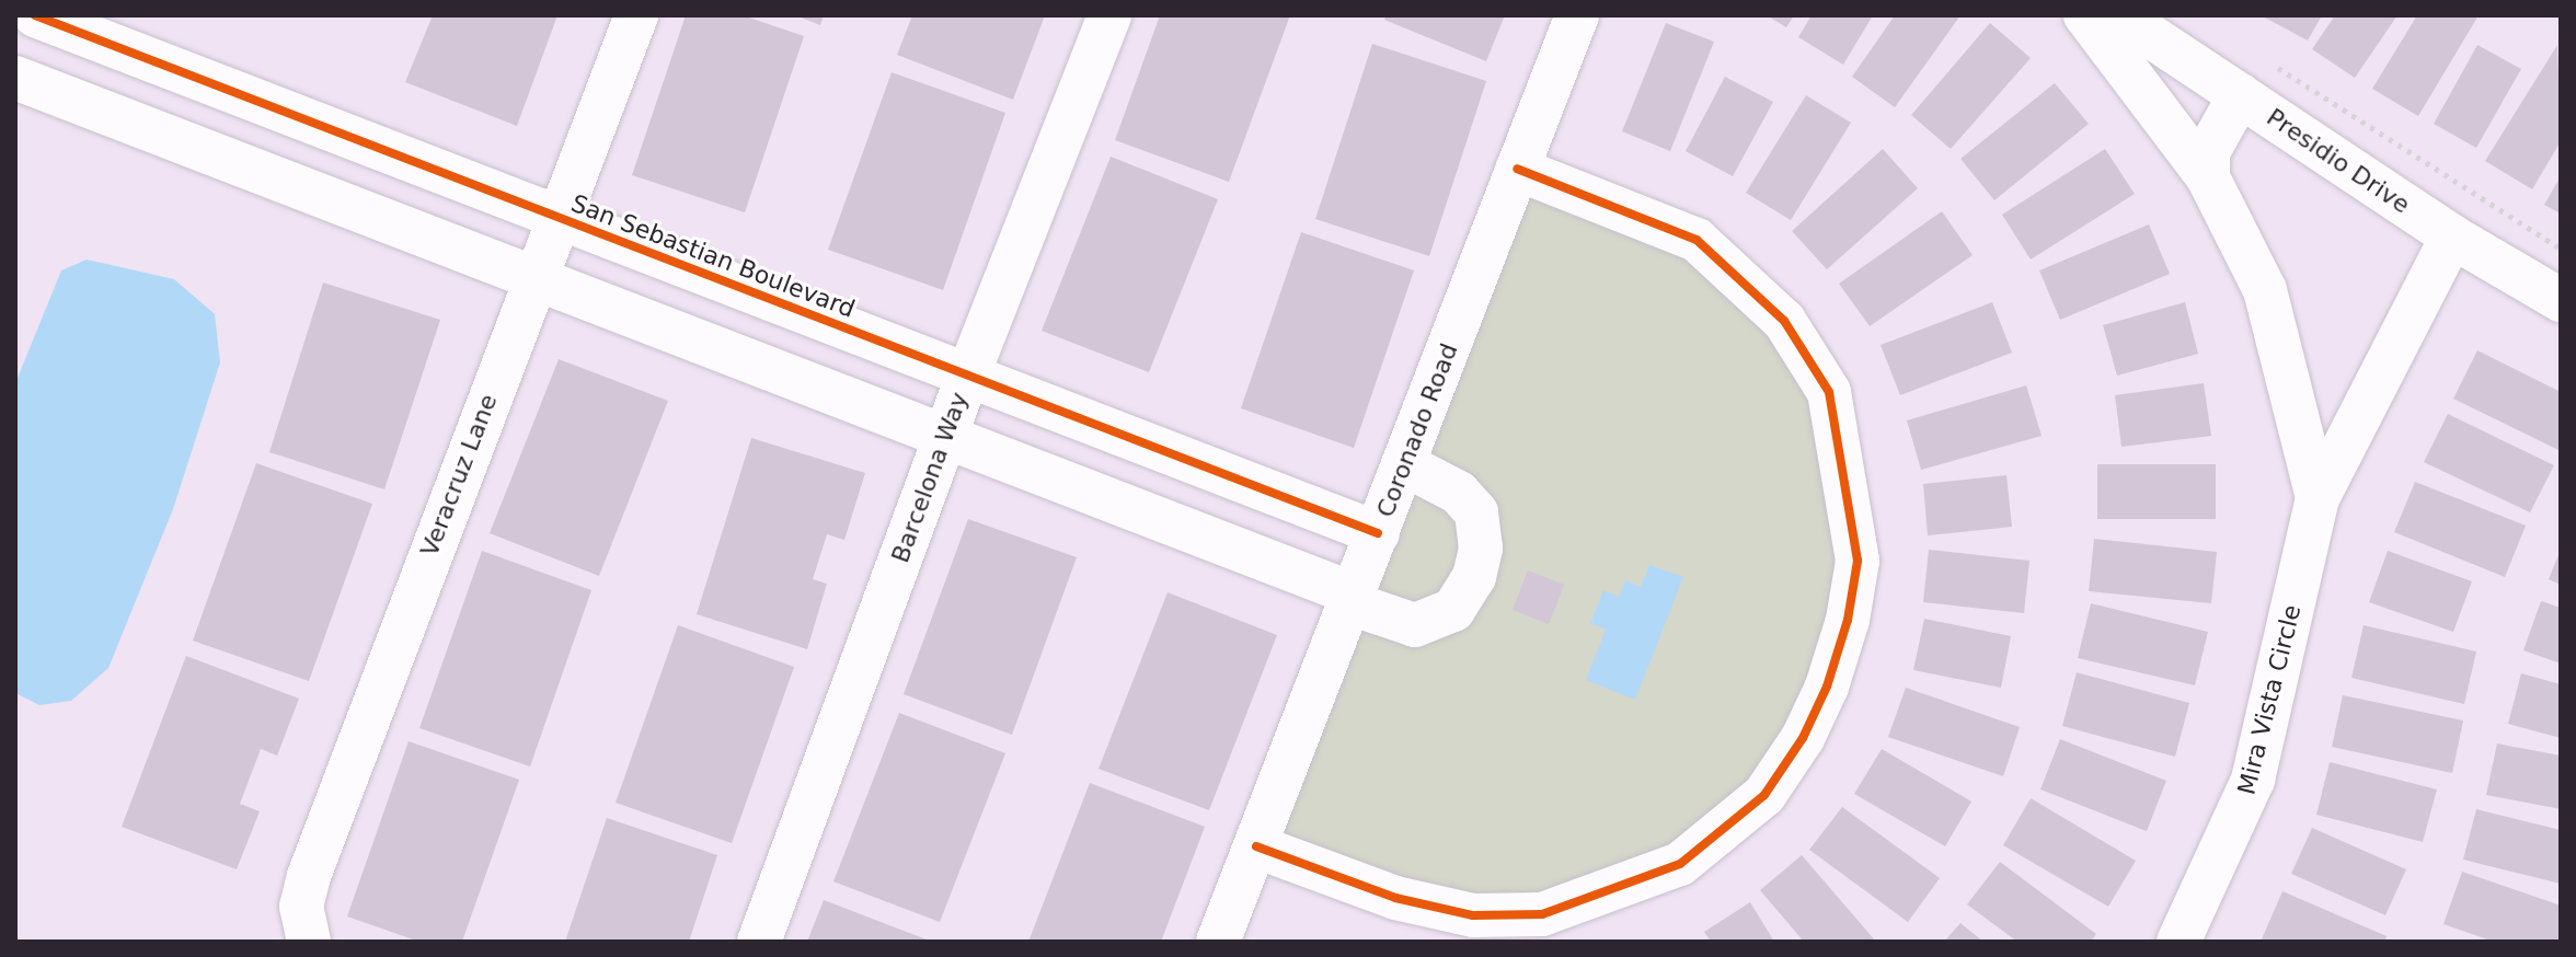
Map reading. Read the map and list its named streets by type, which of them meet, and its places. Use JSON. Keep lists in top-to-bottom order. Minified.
{"streets":{"street":["Presidio Drive","San Sebastian Boulevard","Coronado Road","Veracruz Lane","Barcelona Way","Mira Vista Circle"]},"crossings":[["Presidio Drive","Mira Vista Circle"],["San Sebastian Boulevard","Coronado Road"],["San Sebastian Boulevard","Veracruz Lane"],["San Sebastian Boulevard","Barcelona Way"]]}
